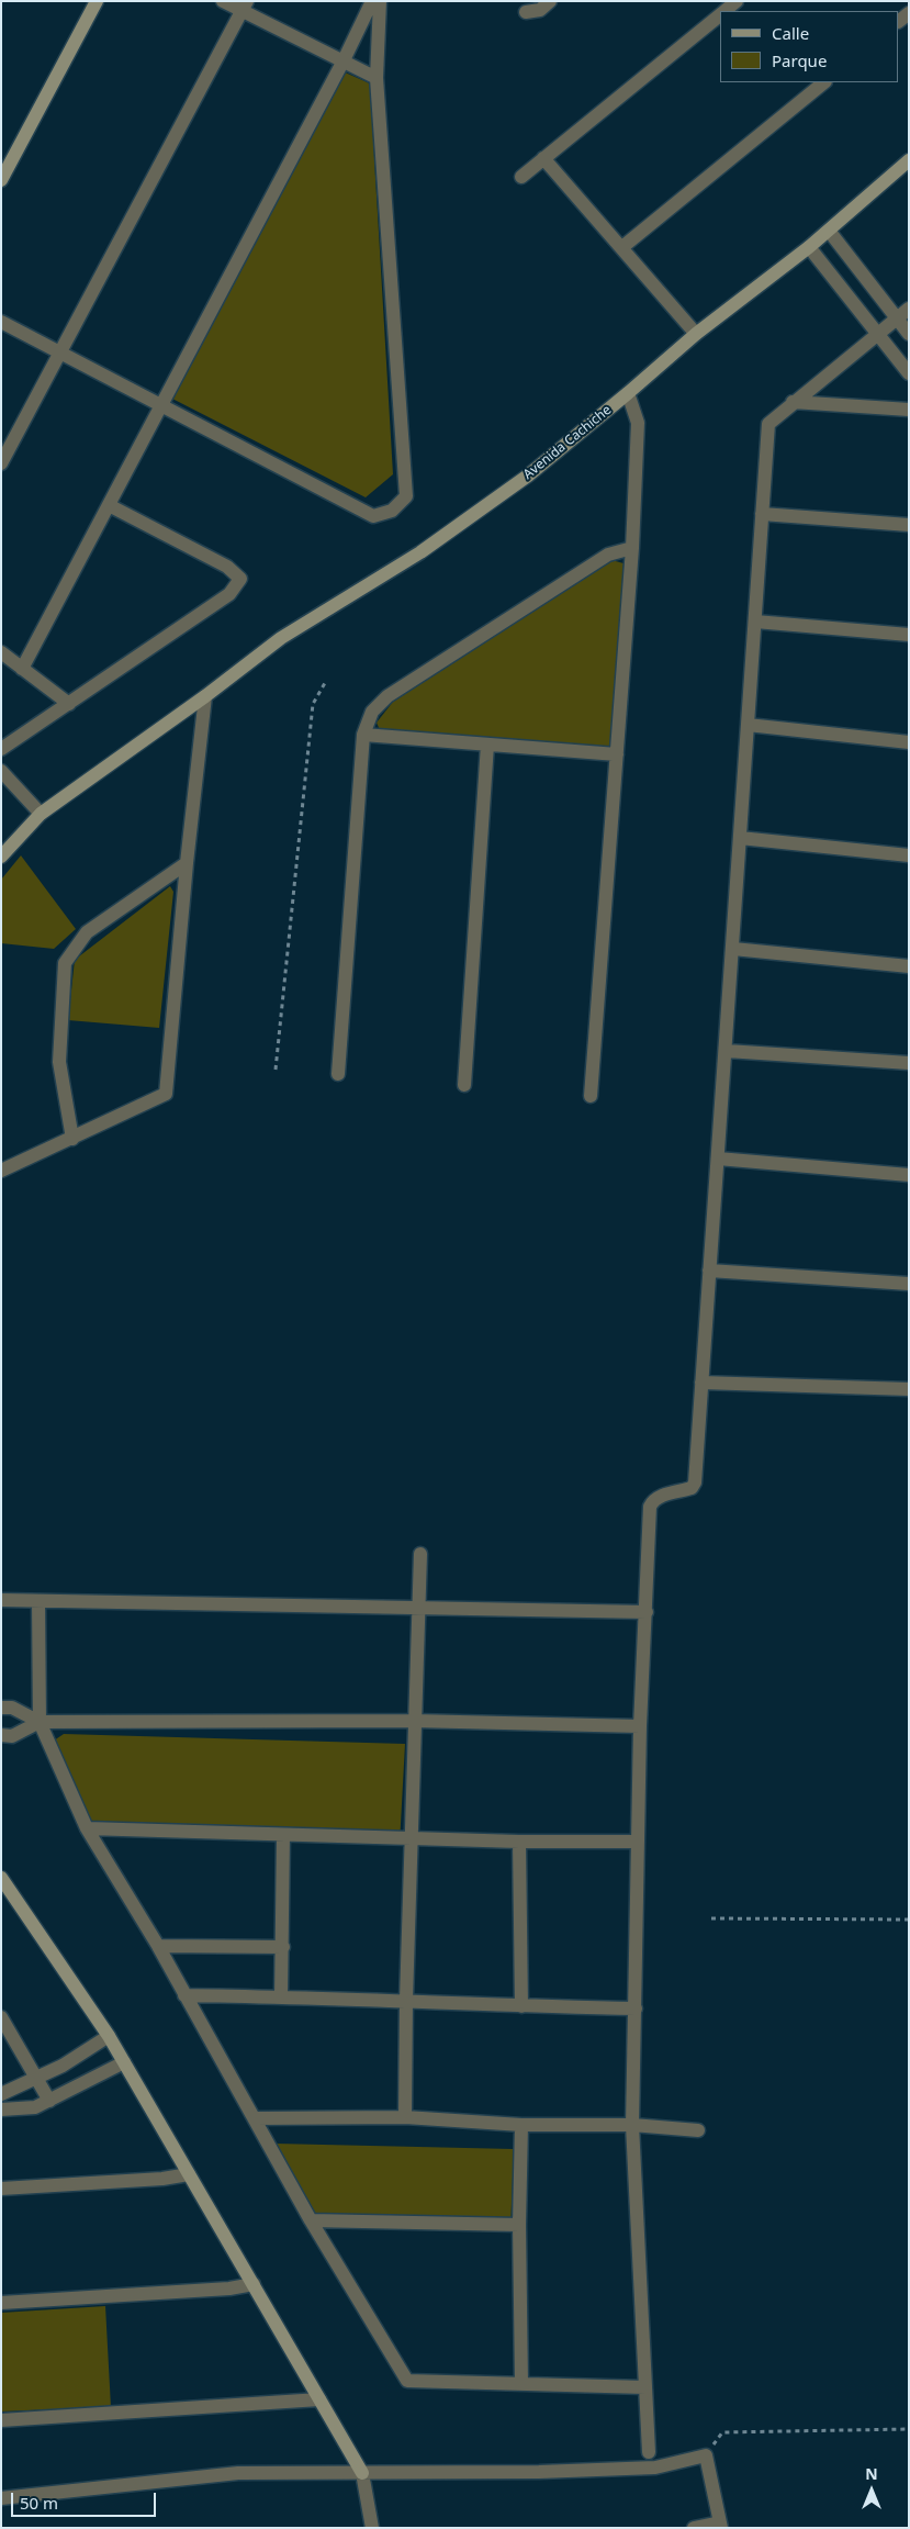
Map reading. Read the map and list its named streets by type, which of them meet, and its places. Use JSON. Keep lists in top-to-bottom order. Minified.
{"streets":{"street":["Avenida Cachiche"]},"legend":["Calle","Parque"],"scale_bar":"50 m","north":"top"}
